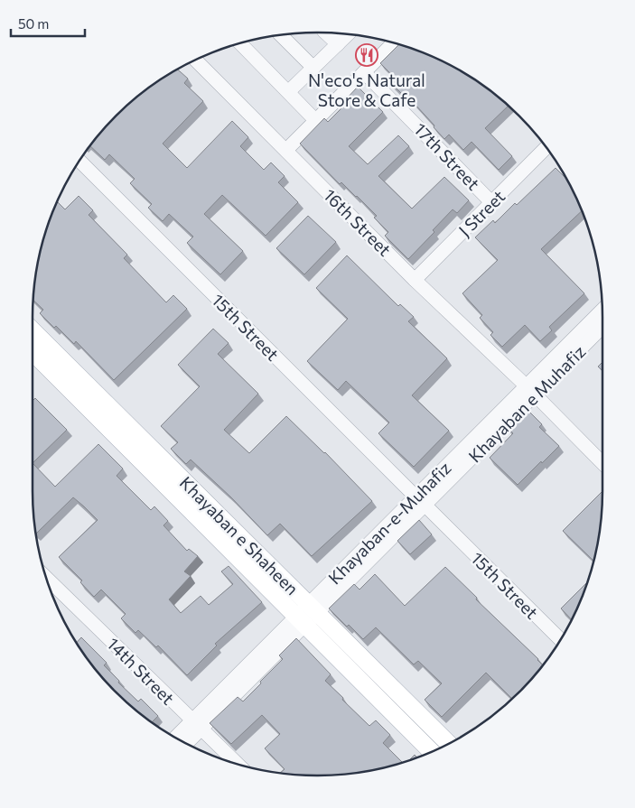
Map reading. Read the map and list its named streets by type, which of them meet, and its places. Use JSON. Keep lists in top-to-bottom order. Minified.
{"streets":{"main road":["Khayaban e Shaheen"],"street":["17th Street","J Street","16th Street","15th Street","Khayaban e Muhafiz","Khayaban-e-Muhafiz","14th Street"]},"crossings":[["17th Street","J Street"],["J Street","16th Street"],["16th Street","Khayaban-e-Muhafiz"],["15th Street","Khayaban-e-Muhafiz"],["Khayaban e Muhafiz","Khayaban-e-Muhafiz"],["Khayaban-e-Muhafiz","Khayaban e Shaheen"],["Khayaban-e-Muhafiz","14th Street"]],"places":{"restaurant":["N'eco's Natural Store & Cafe"]},"scale_bar":"50 m"}
